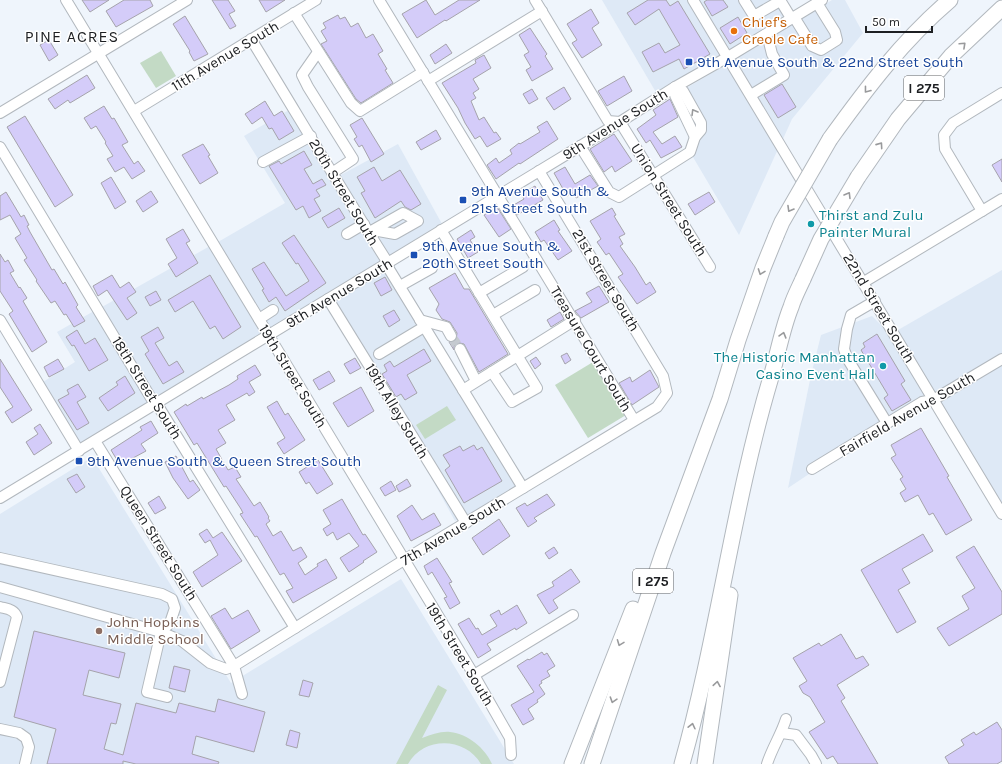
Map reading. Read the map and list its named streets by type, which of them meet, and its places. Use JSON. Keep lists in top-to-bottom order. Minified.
{"streets":{"highway":["I 275"],"street":["11th Avenue South","9th Avenue South","20th Street South","Union Street South","21st Street South","22nd Street South","Treasure Court South","19th Street South","18th Street South","19th Alley South","Fairfield Avenue South","7th Avenue South","Queen Street South"]},"crossings":[["11th Avenue South","20th Street South"],["11th Avenue South","19th Street South"],["9th Avenue South","20th Street South"],["9th Avenue South","Union Street South"],["9th Avenue South","21st Street South"],["9th Avenue South","22nd Street South"],["9th Avenue South","Treasure Court South"],["9th Avenue South","19th Street South"],["9th Avenue South","18th Street South"],["9th Avenue South","19th Alley South"],["9th Avenue South","Queen Street South"],["20th Street South","7th Avenue South"],["21st Street South","7th Avenue South"],["22nd Street South","Fairfield Avenue South"],["Treasure Court South","7th Avenue South"],["19th Street South","7th Avenue South"],["18th Street South","7th Avenue South"],["19th Alley South","7th Avenue South"],["7th Avenue South","Queen Street South"]],"districts":["PINE ACRES"],"places":{"other":["Chief's Creole Cafe","Thirst and Zulu Painter Mural","The Historic Manhattan Casino Event Hall","John Hopkins Middle School"],"transit":["9th Avenue South & 22nd Street South","9th Avenue South & 21st Street South","9th Avenue South & 20th Street South","9th Avenue South & Queen Street South"]},"scale_bar":"50 m"}
